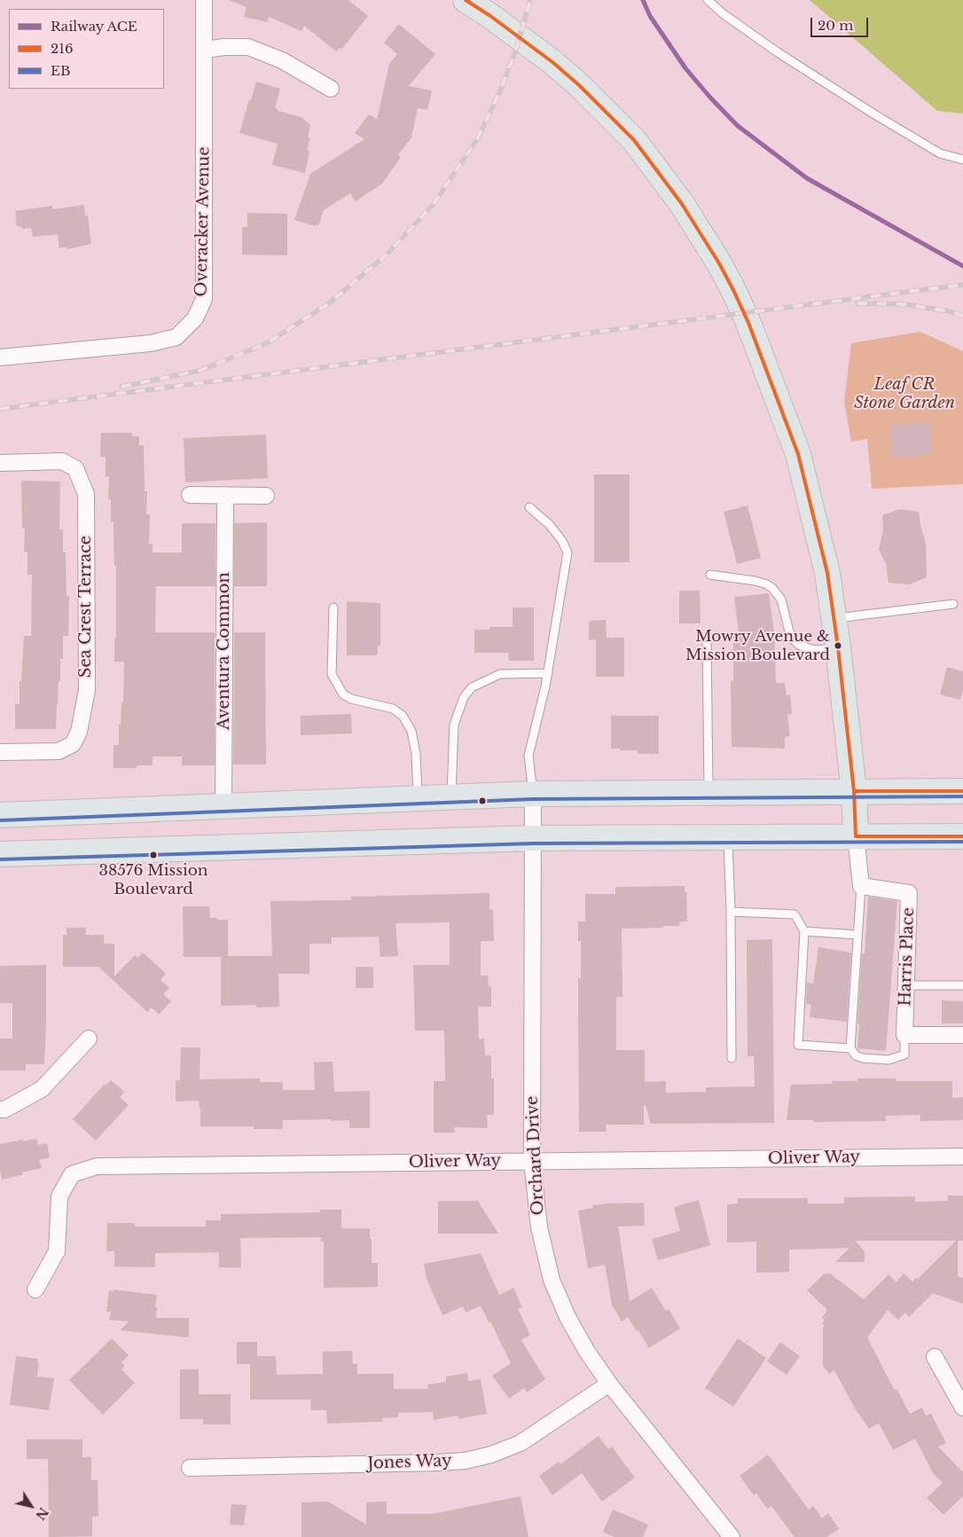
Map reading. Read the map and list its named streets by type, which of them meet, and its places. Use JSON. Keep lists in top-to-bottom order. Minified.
{"streets":{"street":["Overacker Avenue","Sea Crest Terrace","Aventura Common","Harris Place","Orchard Drive","Oliver Way","Jones Way"]},"crossings":[["Orchard Drive","Oliver Way"],["Orchard Drive","Jones Way"]],"parks":["Leaf CR Stone Garden"],"places":["Mowry Avenue & Mission Boulevard","38576 Mission Boulevard"],"lines":["rail line ACE","transit line 216","transit line EB"],"legend":["Railway ACE","216","EB"],"scale_bar":"20 m","north":"bottom right"}
